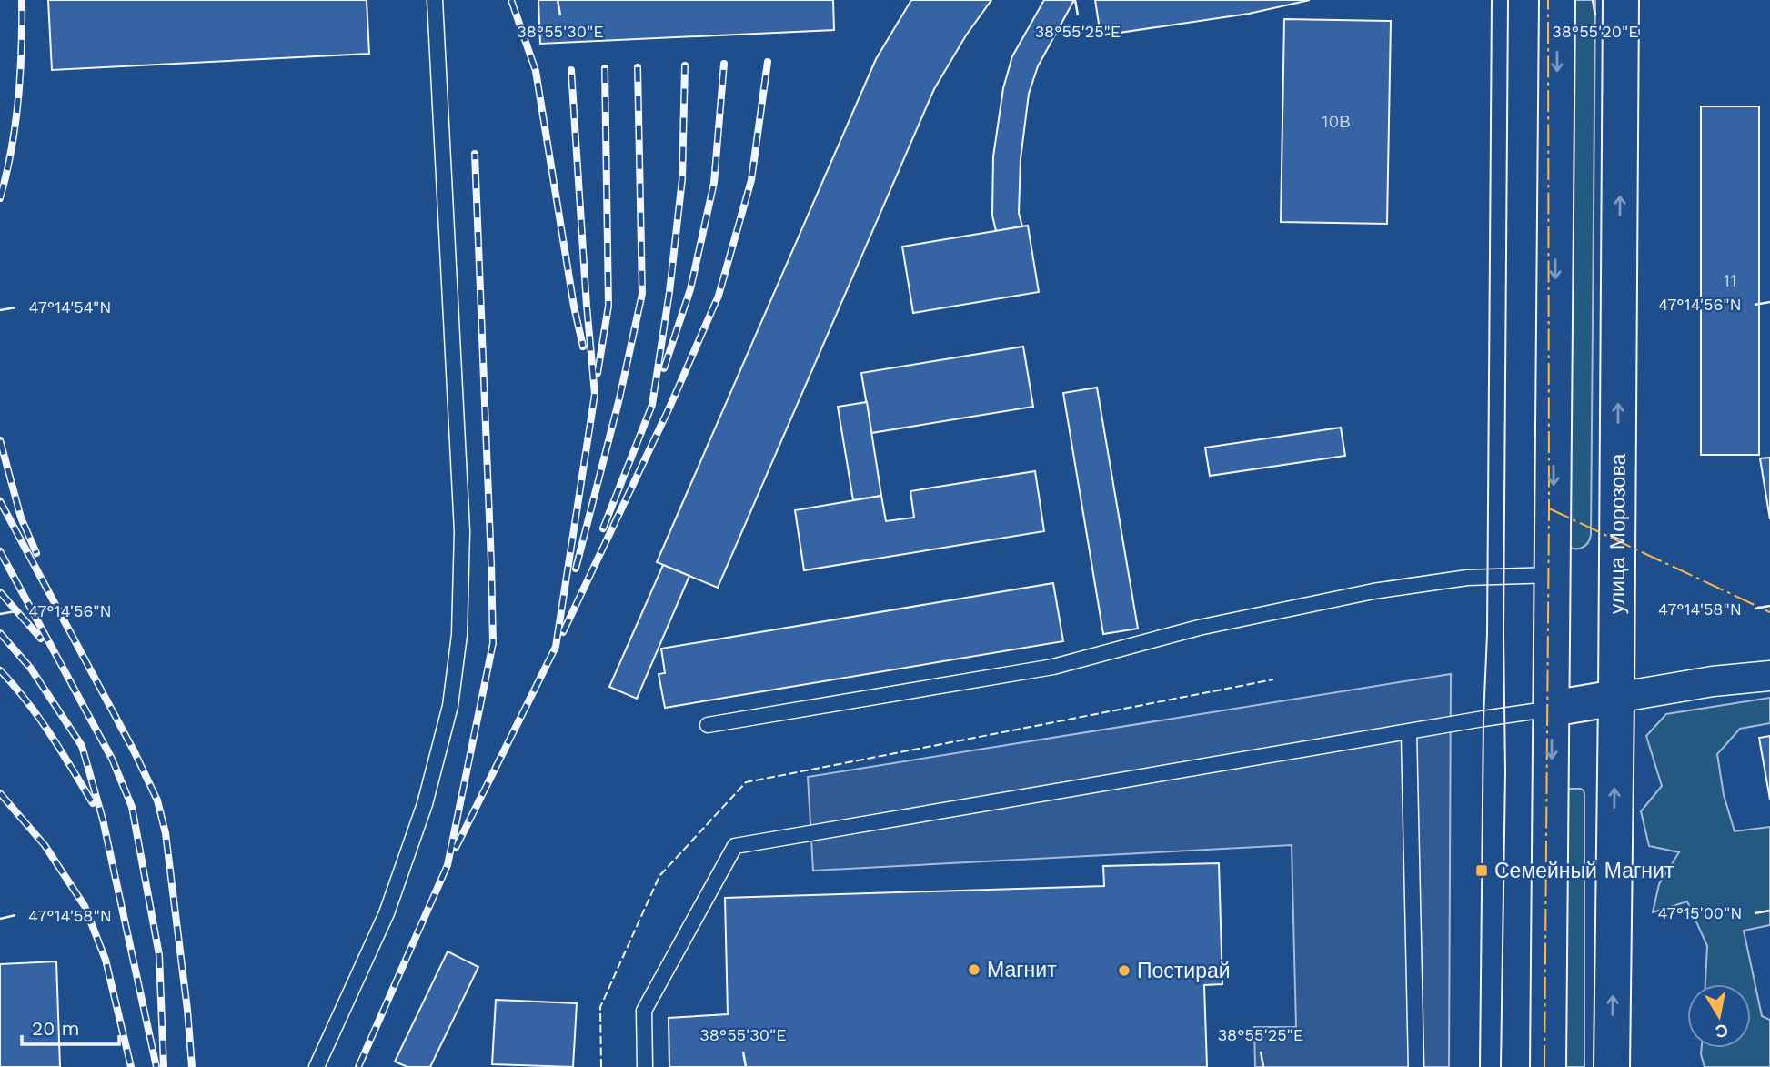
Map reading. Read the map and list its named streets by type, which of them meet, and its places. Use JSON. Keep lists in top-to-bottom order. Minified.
{"streets":{"main road":["улица Морозова"]},"places":{"transit":["Семейный Магнит"],"other":["Магнит","Постирай"]},"house_numbers":["10В","11"],"scale_bar":"20 m","north":"bottom","coordinates":["38°55'30\"E","38°55'25\"E","38°55'20\"E","47°14'56\"N","47°14'54\"N","47°14'58\"N","47°15'00\"N"]}
